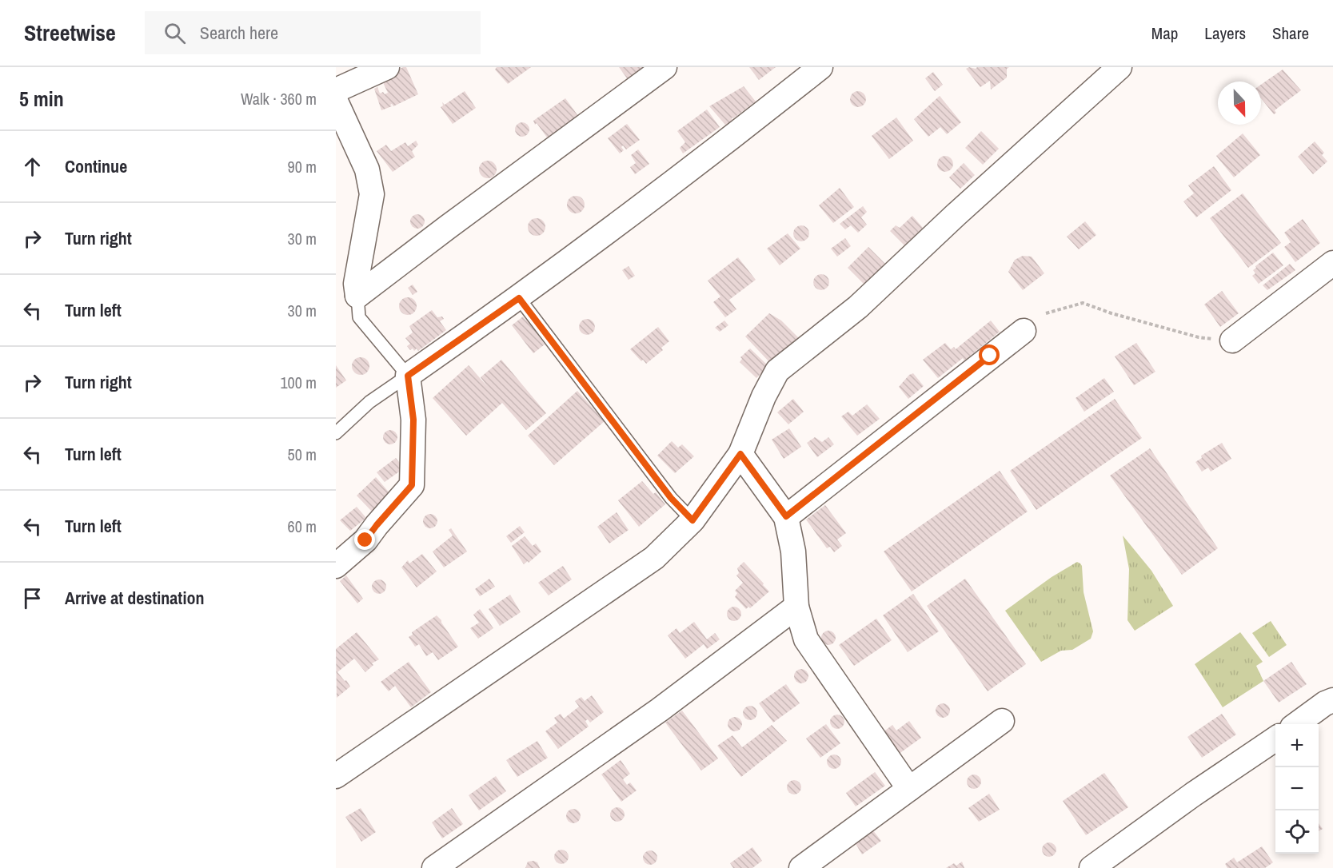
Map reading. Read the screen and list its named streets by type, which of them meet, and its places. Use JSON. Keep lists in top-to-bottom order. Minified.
{"north":"bottom","page":{"header":"Streetwise","search":"Search here","nav":["Map","Layers","Share"],"heading":["5 min","Walk · 360 m"],"list":[["Continue","90 m"],["Turn right","30 m"],["Turn left","30 m"],["Turn right","100 m"],["Turn left","50 m"],["Turn left","60 m"],"Arrive at destination"],"map_buttons":["+","−"]}}
